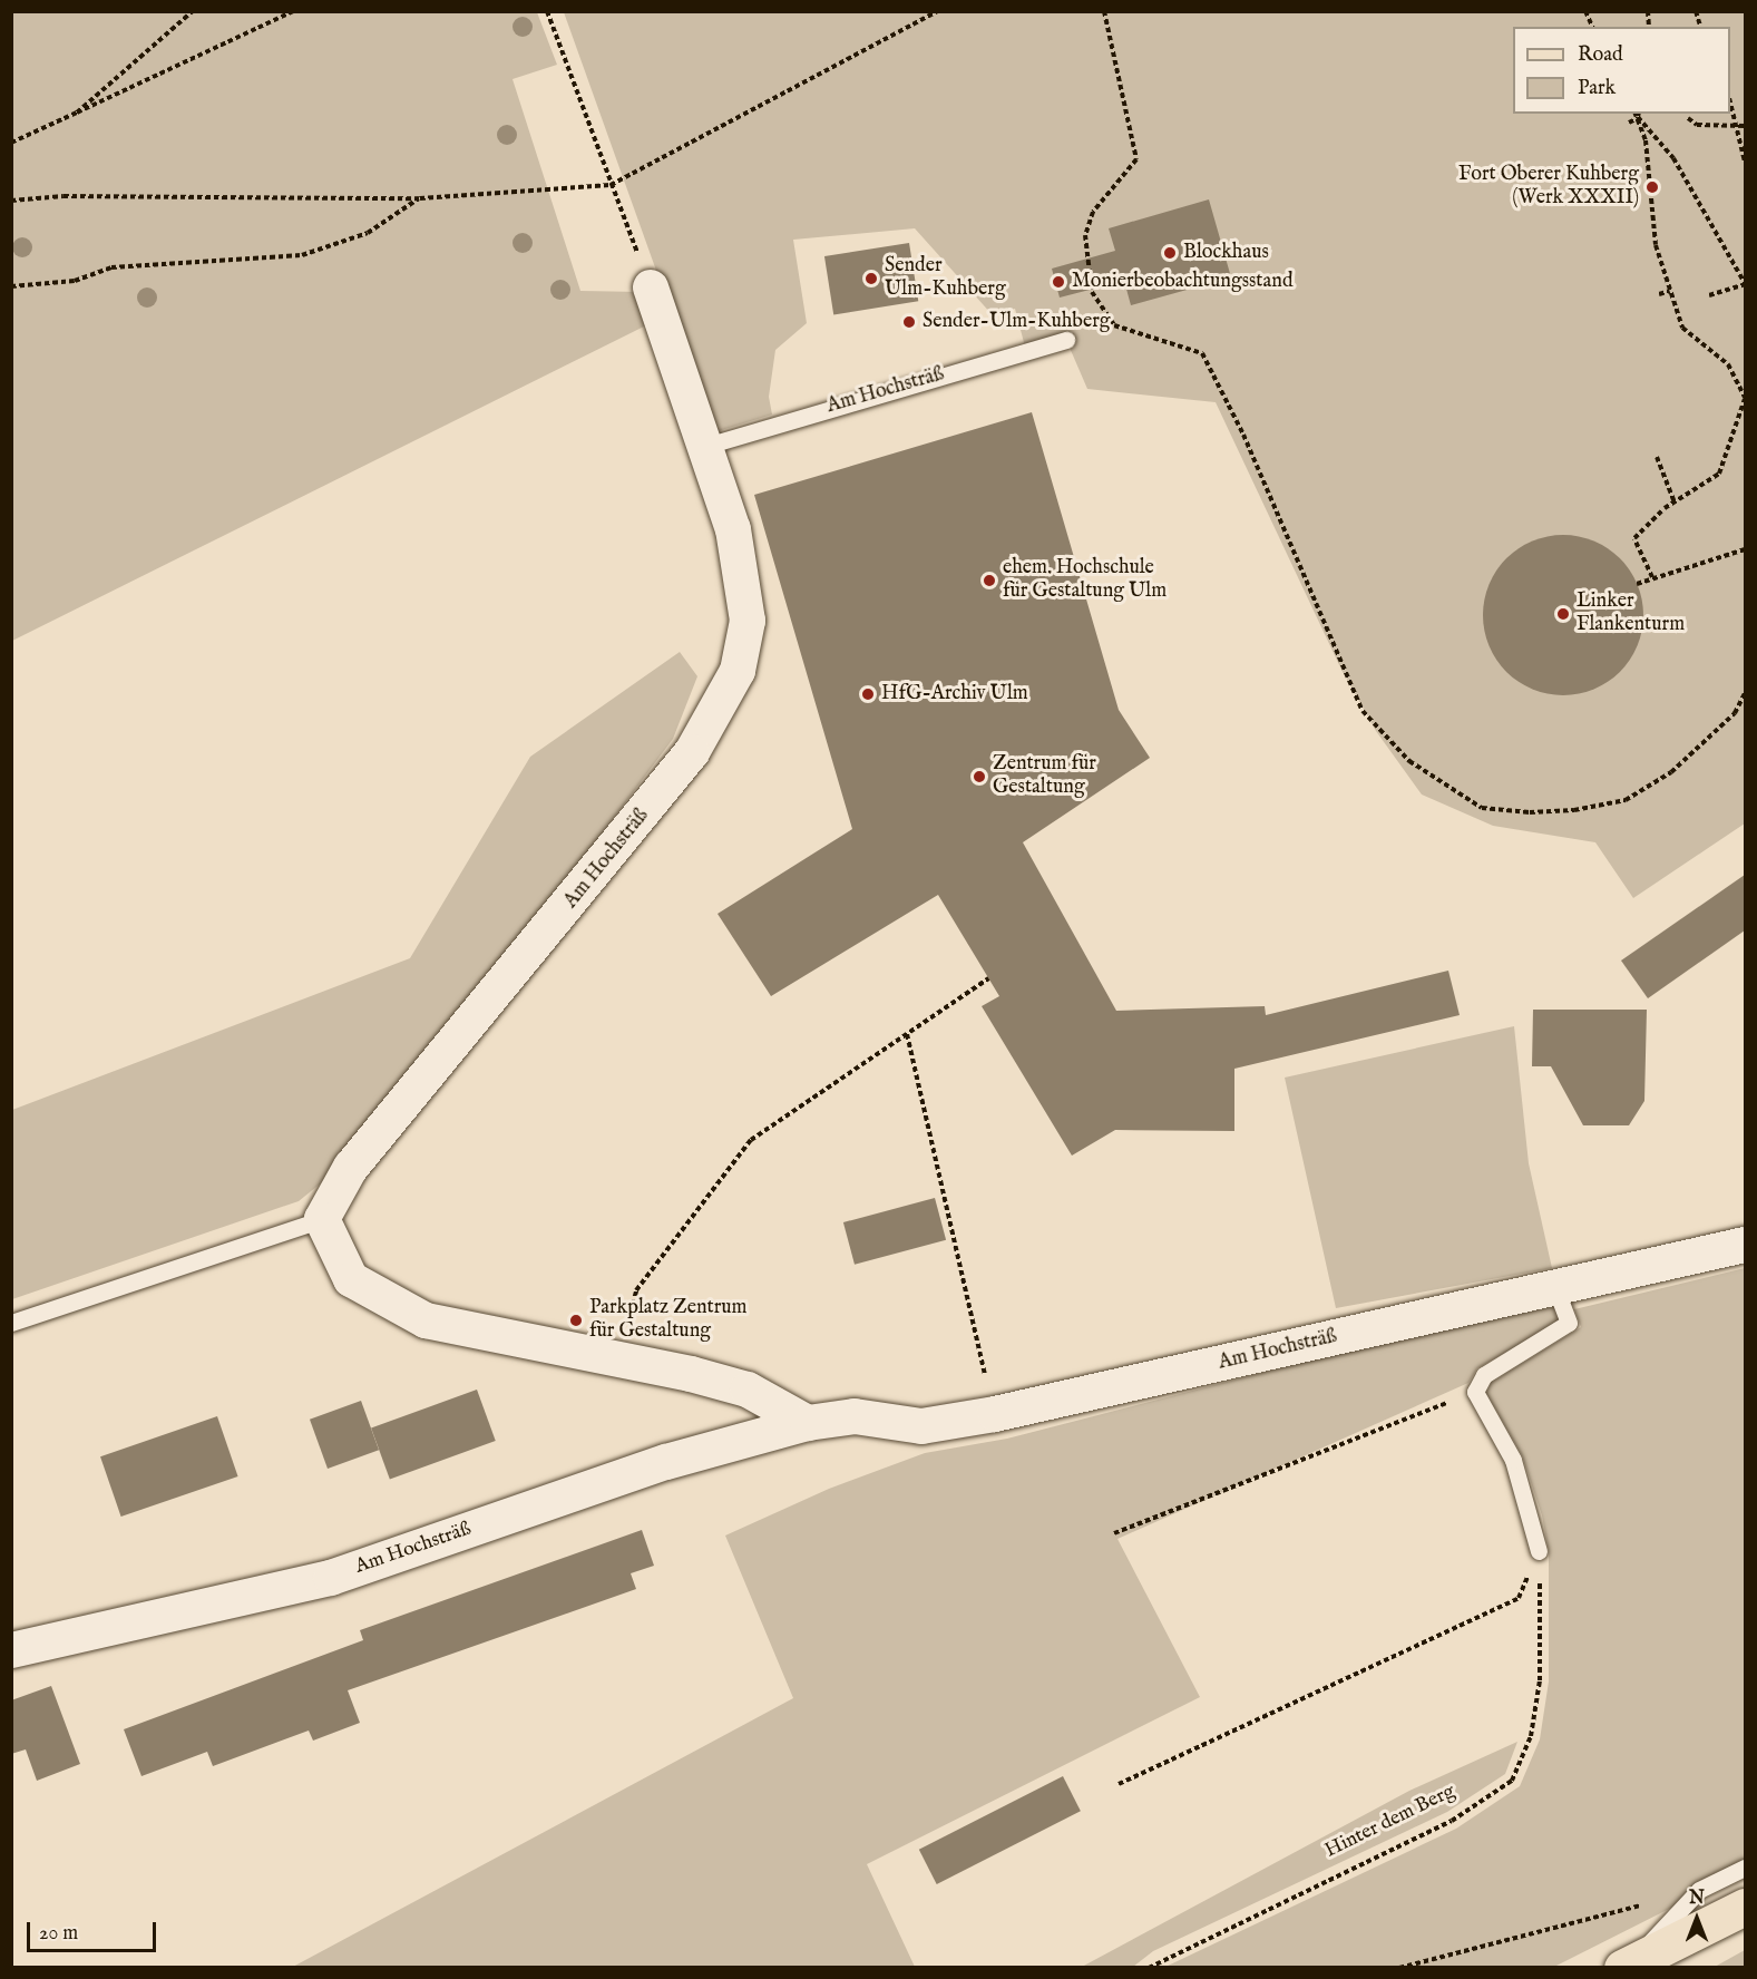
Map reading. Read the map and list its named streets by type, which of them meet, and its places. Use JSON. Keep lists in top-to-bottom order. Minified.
{"streets":{"street":["Am Hochsträß"],"path":["Hinter dem Berg"]},"places":["Fort Oberer Kuhberg (Werk XXXII)","Blockhaus","Sender Ulm-Kuhberg","Monierbeobachtungsstand","Sender-Ulm-Kuhberg","ehem. Hochschule für Gestaltung Ulm","Linker Flankenturm","HfG-Archiv Ulm","Zentrum für Gestaltung","Parkplatz Zentrum für Gestaltung"],"legend":["Road","Park"],"scale_bar":"20 m","north":"top"}
